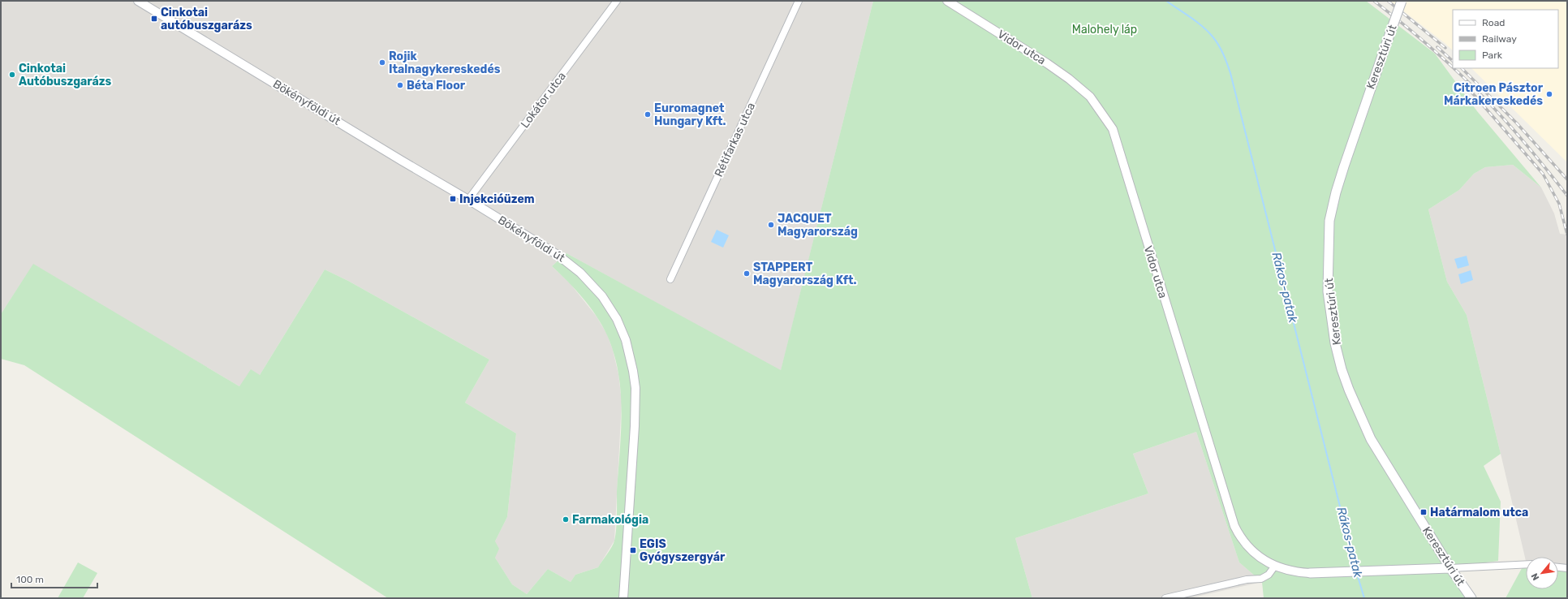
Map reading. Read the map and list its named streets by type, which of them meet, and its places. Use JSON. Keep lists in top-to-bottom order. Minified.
{"streets":{"main road":["Keresztúri út"],"street":["Vidor utca","Lokátor utca","Bökényföldi út","Rétifarkas utca"]},"crossings":[["Lokátor utca","Bökényföldi út"]],"water":["Rákos-patak"],"parks":["Malohely láp"],"places":{"transit":["Cinkotai autóbuszgarázs","Injekcióüzem","Határmalom utca","EGIS Gyógyszergyár"],"other":["Rojik Italnagykereskedés","Cinkotai Autóbuszgarázs","Béta Floor","Citroen Pásztor Márkakereskedés","Euromagnet Hungary Kft.","JACQUET Magyarország","STAPPERT Magyarország Kft.","Farmakológia"]},"legend":["Road","Railway","Park"],"scale_bar":"100 m","north":"bottom left"}
